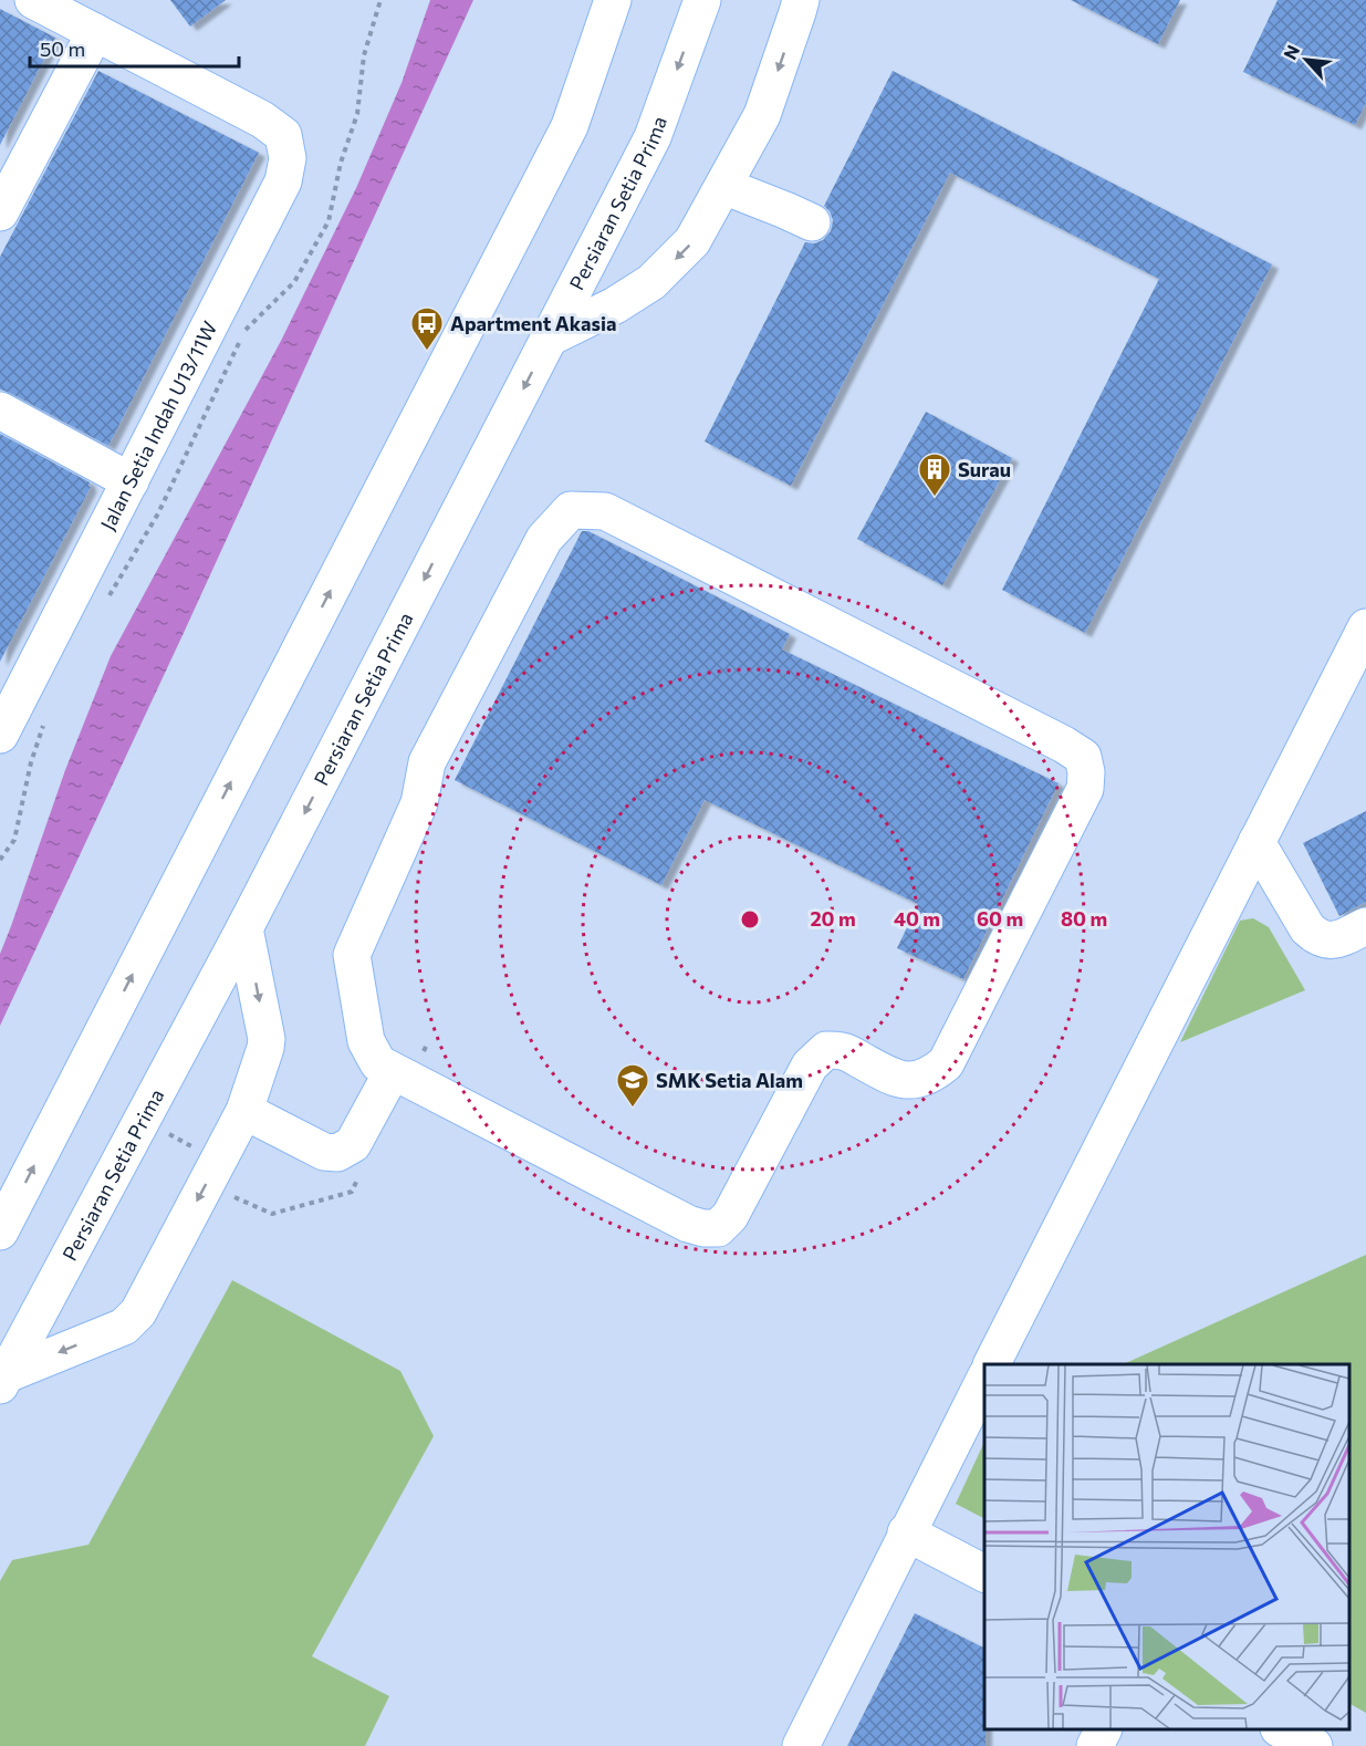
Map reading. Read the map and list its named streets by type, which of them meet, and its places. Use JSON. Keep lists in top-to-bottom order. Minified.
{"streets":{"street":["Persiaran Setia Prima","Jalan Setia Indah U13/11W"]},"places":{"bus stop":["Apartment Akasia"],"building":["Surau"],"school or university":["SMK Setia Alam"]},"scale_bar":"50 m","north":"top left","rings":["20 m","40 m","60 m","80 m"]}
